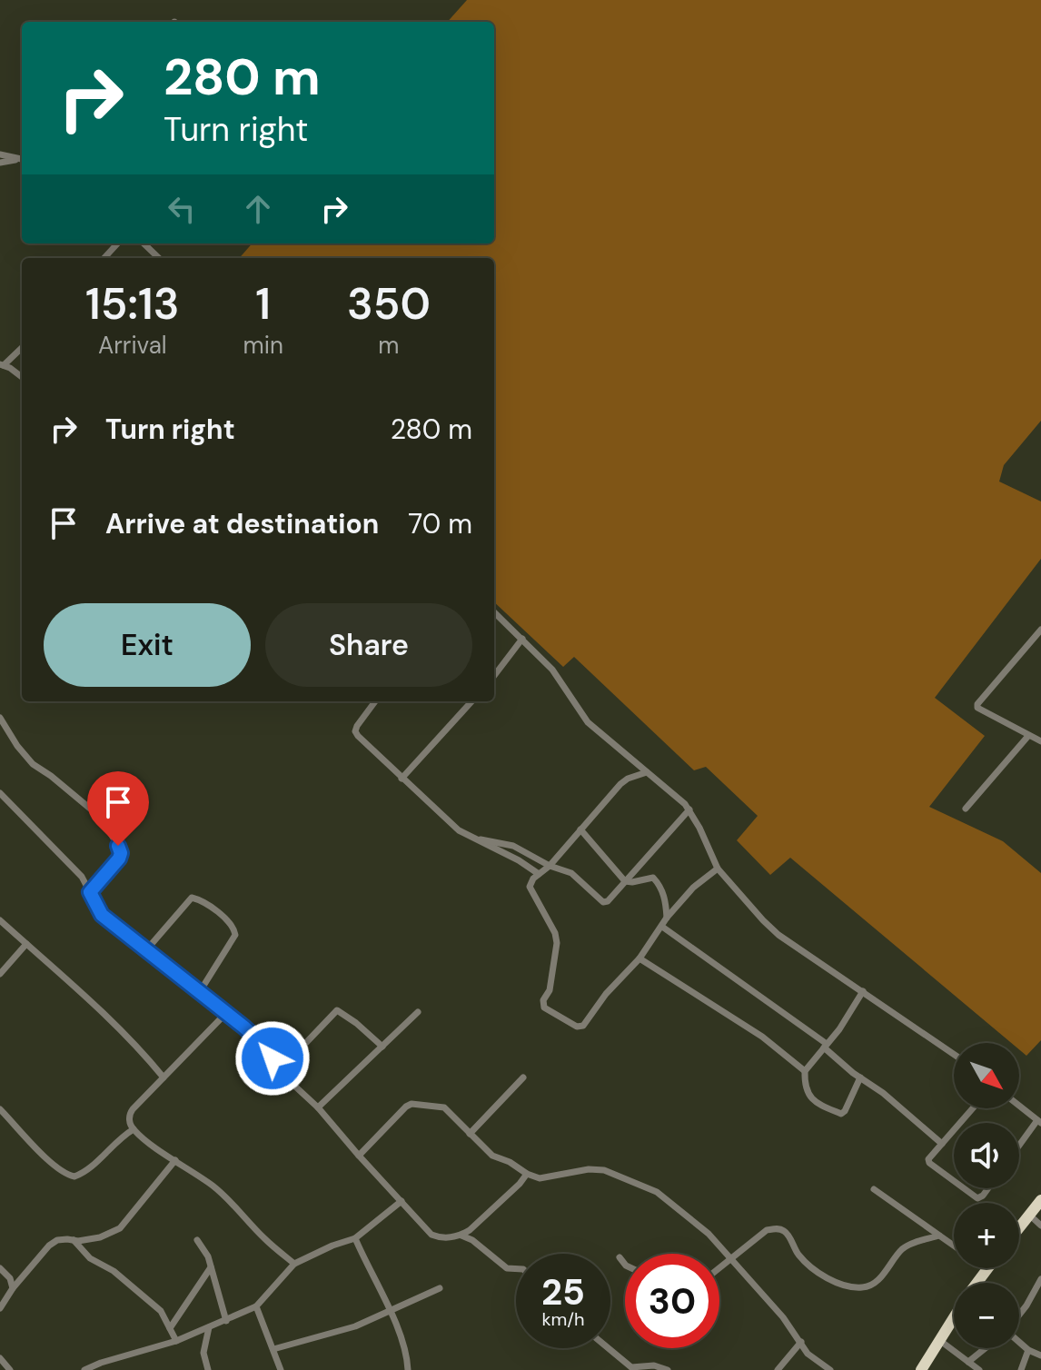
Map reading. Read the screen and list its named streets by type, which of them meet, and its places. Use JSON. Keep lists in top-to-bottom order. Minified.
{"north":"bottom right","page":{"turn":["280 m","Turn right"],"eta":["15:13","Arrival","1","min","350","m"],"list":[{"name":"Turn right","value":"280 m"},{"name":"Arrive at destination","value":"70 m"}],"buttons":["Exit","Share"],"map_buttons":["+","−"],"speed":"25 km/h","limit":"30"}}
